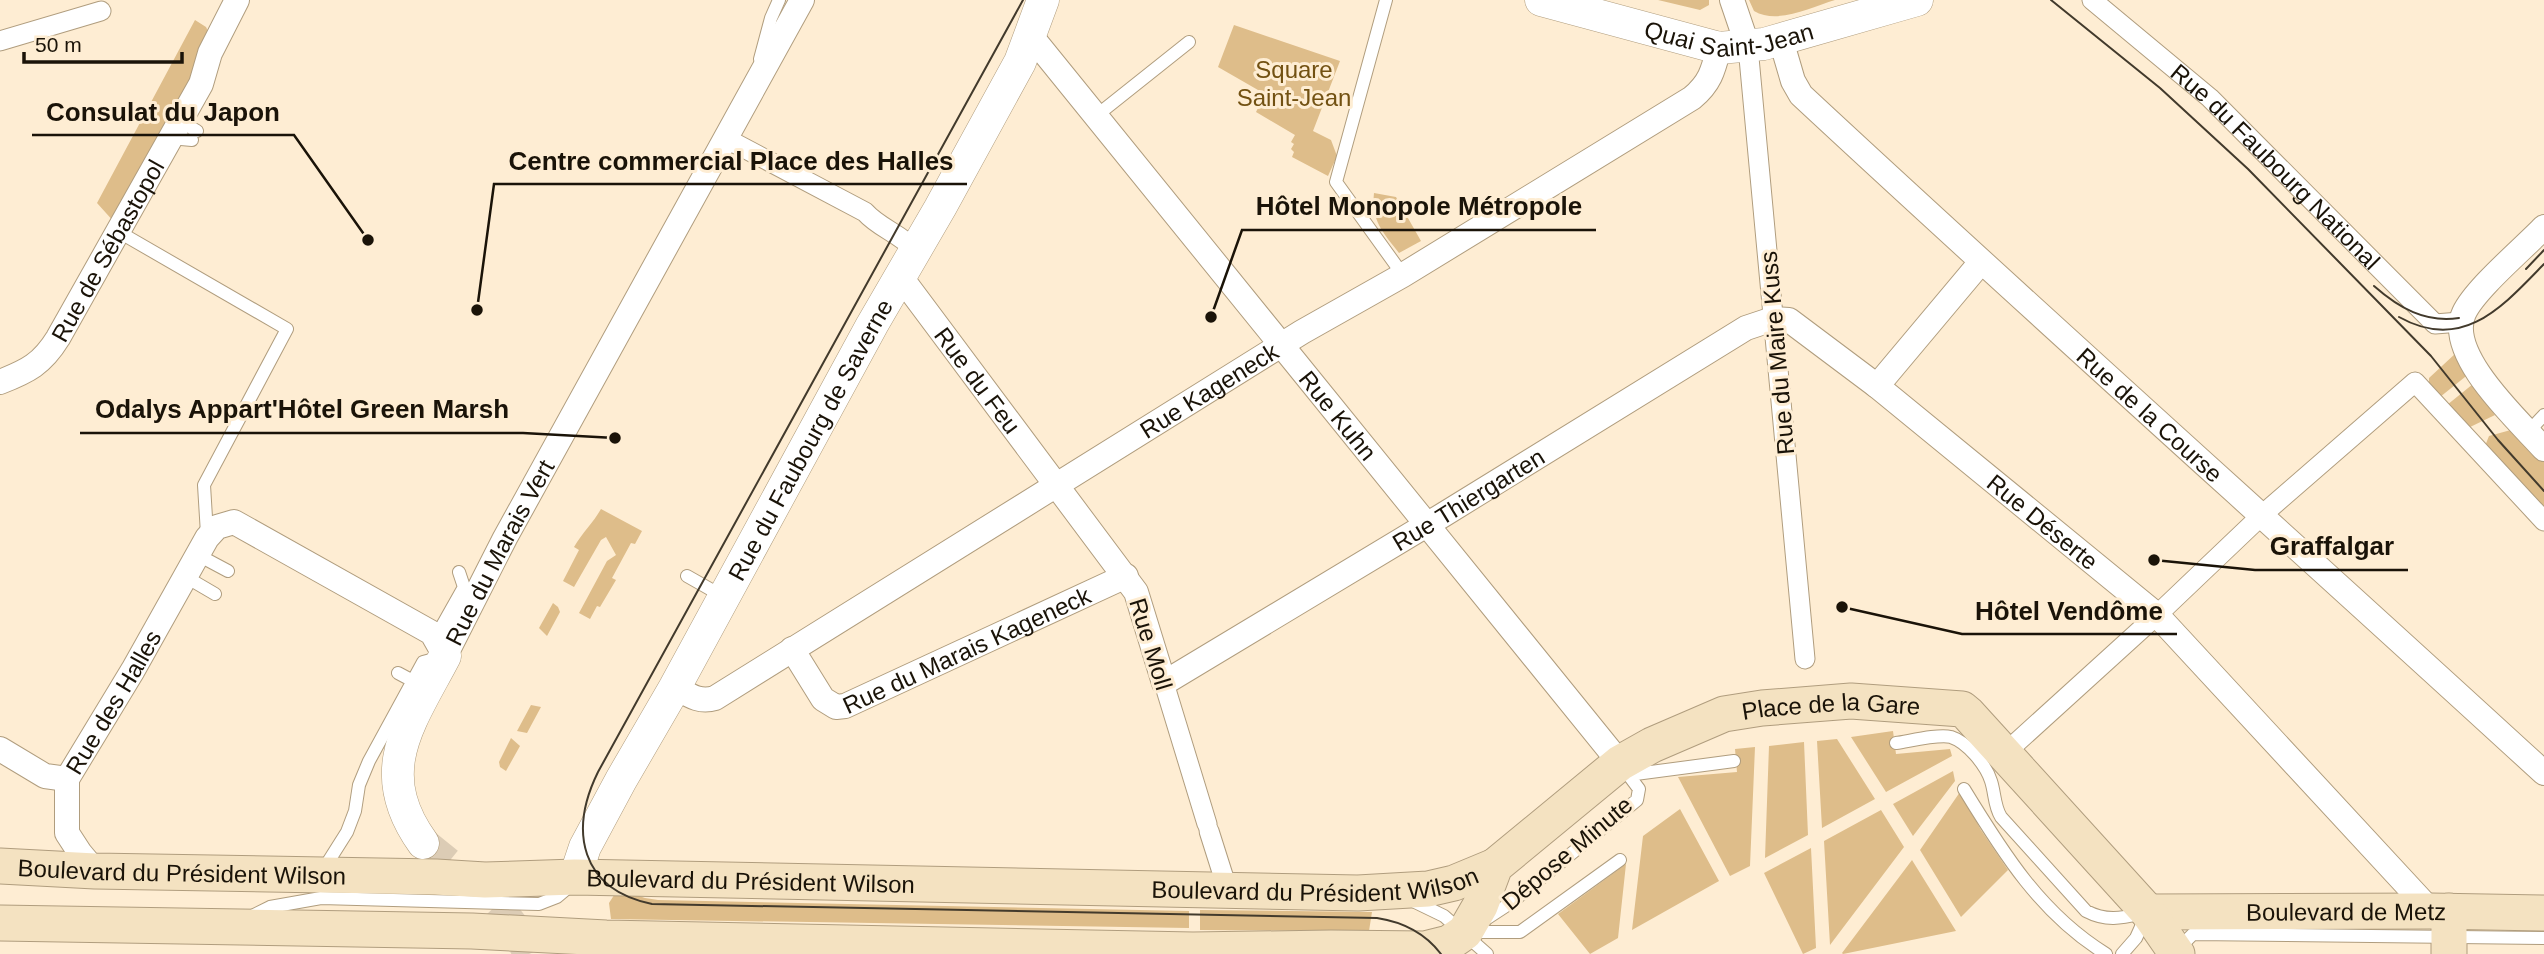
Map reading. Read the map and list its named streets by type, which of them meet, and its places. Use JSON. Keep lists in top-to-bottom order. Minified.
{"streets":{"main road":["Place de la Gare","Boulevard du Président Wilson","Boulevard de Metz"],"street":["Quai Saint-Jean","Rue du Faubourg National","Rue de Sébastopol","Rue du Maire Kuss","Rue du Feu","Rue Kageneck","Rue de la Course","Rue Kuhn","Rue du Faubourg de Saverne","Rue Thiergarten","Rue Déserte","Rue du Marais Vert","Rue Moll","Rue du Marais Kageneck","Rue des Halles"],"lane":["Dépose Minute"]},"crossings":[["Quai Saint-Jean","Rue du Maire Kuss"],["Quai Saint-Jean","Rue Kageneck"],["Quai Saint-Jean","Rue de la Course"],["Rue du Maire Kuss","Rue Kageneck"],["Rue du Maire Kuss","Rue Thiergarten"],["Rue du Maire Kuss","Rue Déserte"],["Rue du Feu","Rue Kageneck"],["Rue du Feu","Rue du Faubourg de Saverne"],["Rue du Feu","Rue Moll"],["Rue Kageneck","Rue Kuhn"],["Rue Kageneck","Rue du Faubourg de Saverne"],["Rue Kageneck","Rue Moll"],["Rue Kageneck","Rue du Marais Kageneck"],["Rue Kuhn","Rue du Faubourg de Saverne"],["Rue Kuhn","Rue Thiergarten"],["Rue Kuhn","Place de la Gare"],["Rue Kuhn","Dépose Minute"],["Rue du Faubourg de Saverne","Boulevard du Président Wilson"],["Rue Thiergarten","Rue Déserte"],["Rue Thiergarten","Rue Moll"],["Rue Déserte","Boulevard de Metz"],["Rue Moll","Rue du Marais Kageneck"],["Rue Moll","Boulevard du Président Wilson"],["Rue des Halles","Boulevard du Président Wilson"],["Place de la Gare","Dépose Minute"],["Place de la Gare","Boulevard du Président Wilson"],["Place de la Gare","Boulevard de Metz"],["Dépose Minute","Boulevard du Président Wilson"]],"parks":["Square Saint-Jean"],"places":["Consulat du Japon","Centre commercial Place des Halles","Hôtel Monopole Métropole","Odalys Appart'Hôtel Green Marsh","Graffalgar","Hôtel Vendôme"],"scale_bar":"50 m"}
